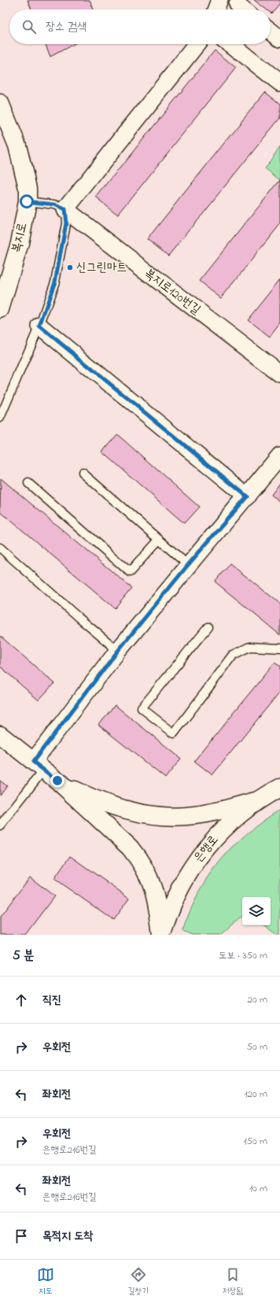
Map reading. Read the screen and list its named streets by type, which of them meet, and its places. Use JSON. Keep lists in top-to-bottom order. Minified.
{"streets":{"street":["복지로","복지로120번길","은행로"]},"places":["신그린마트"],"page":{"search":"장소 검색","heading":["5 분","도보 · 350 m"],"list":[["직진","20 m"],["우회전","50 m"],["좌회전","120 m"],["우회전","은행로216번길","150 m"],["좌회전","은행로216번길","10 m"],"목적지 도착"],"nav":["지도","길찾기","저장됨"]}}
